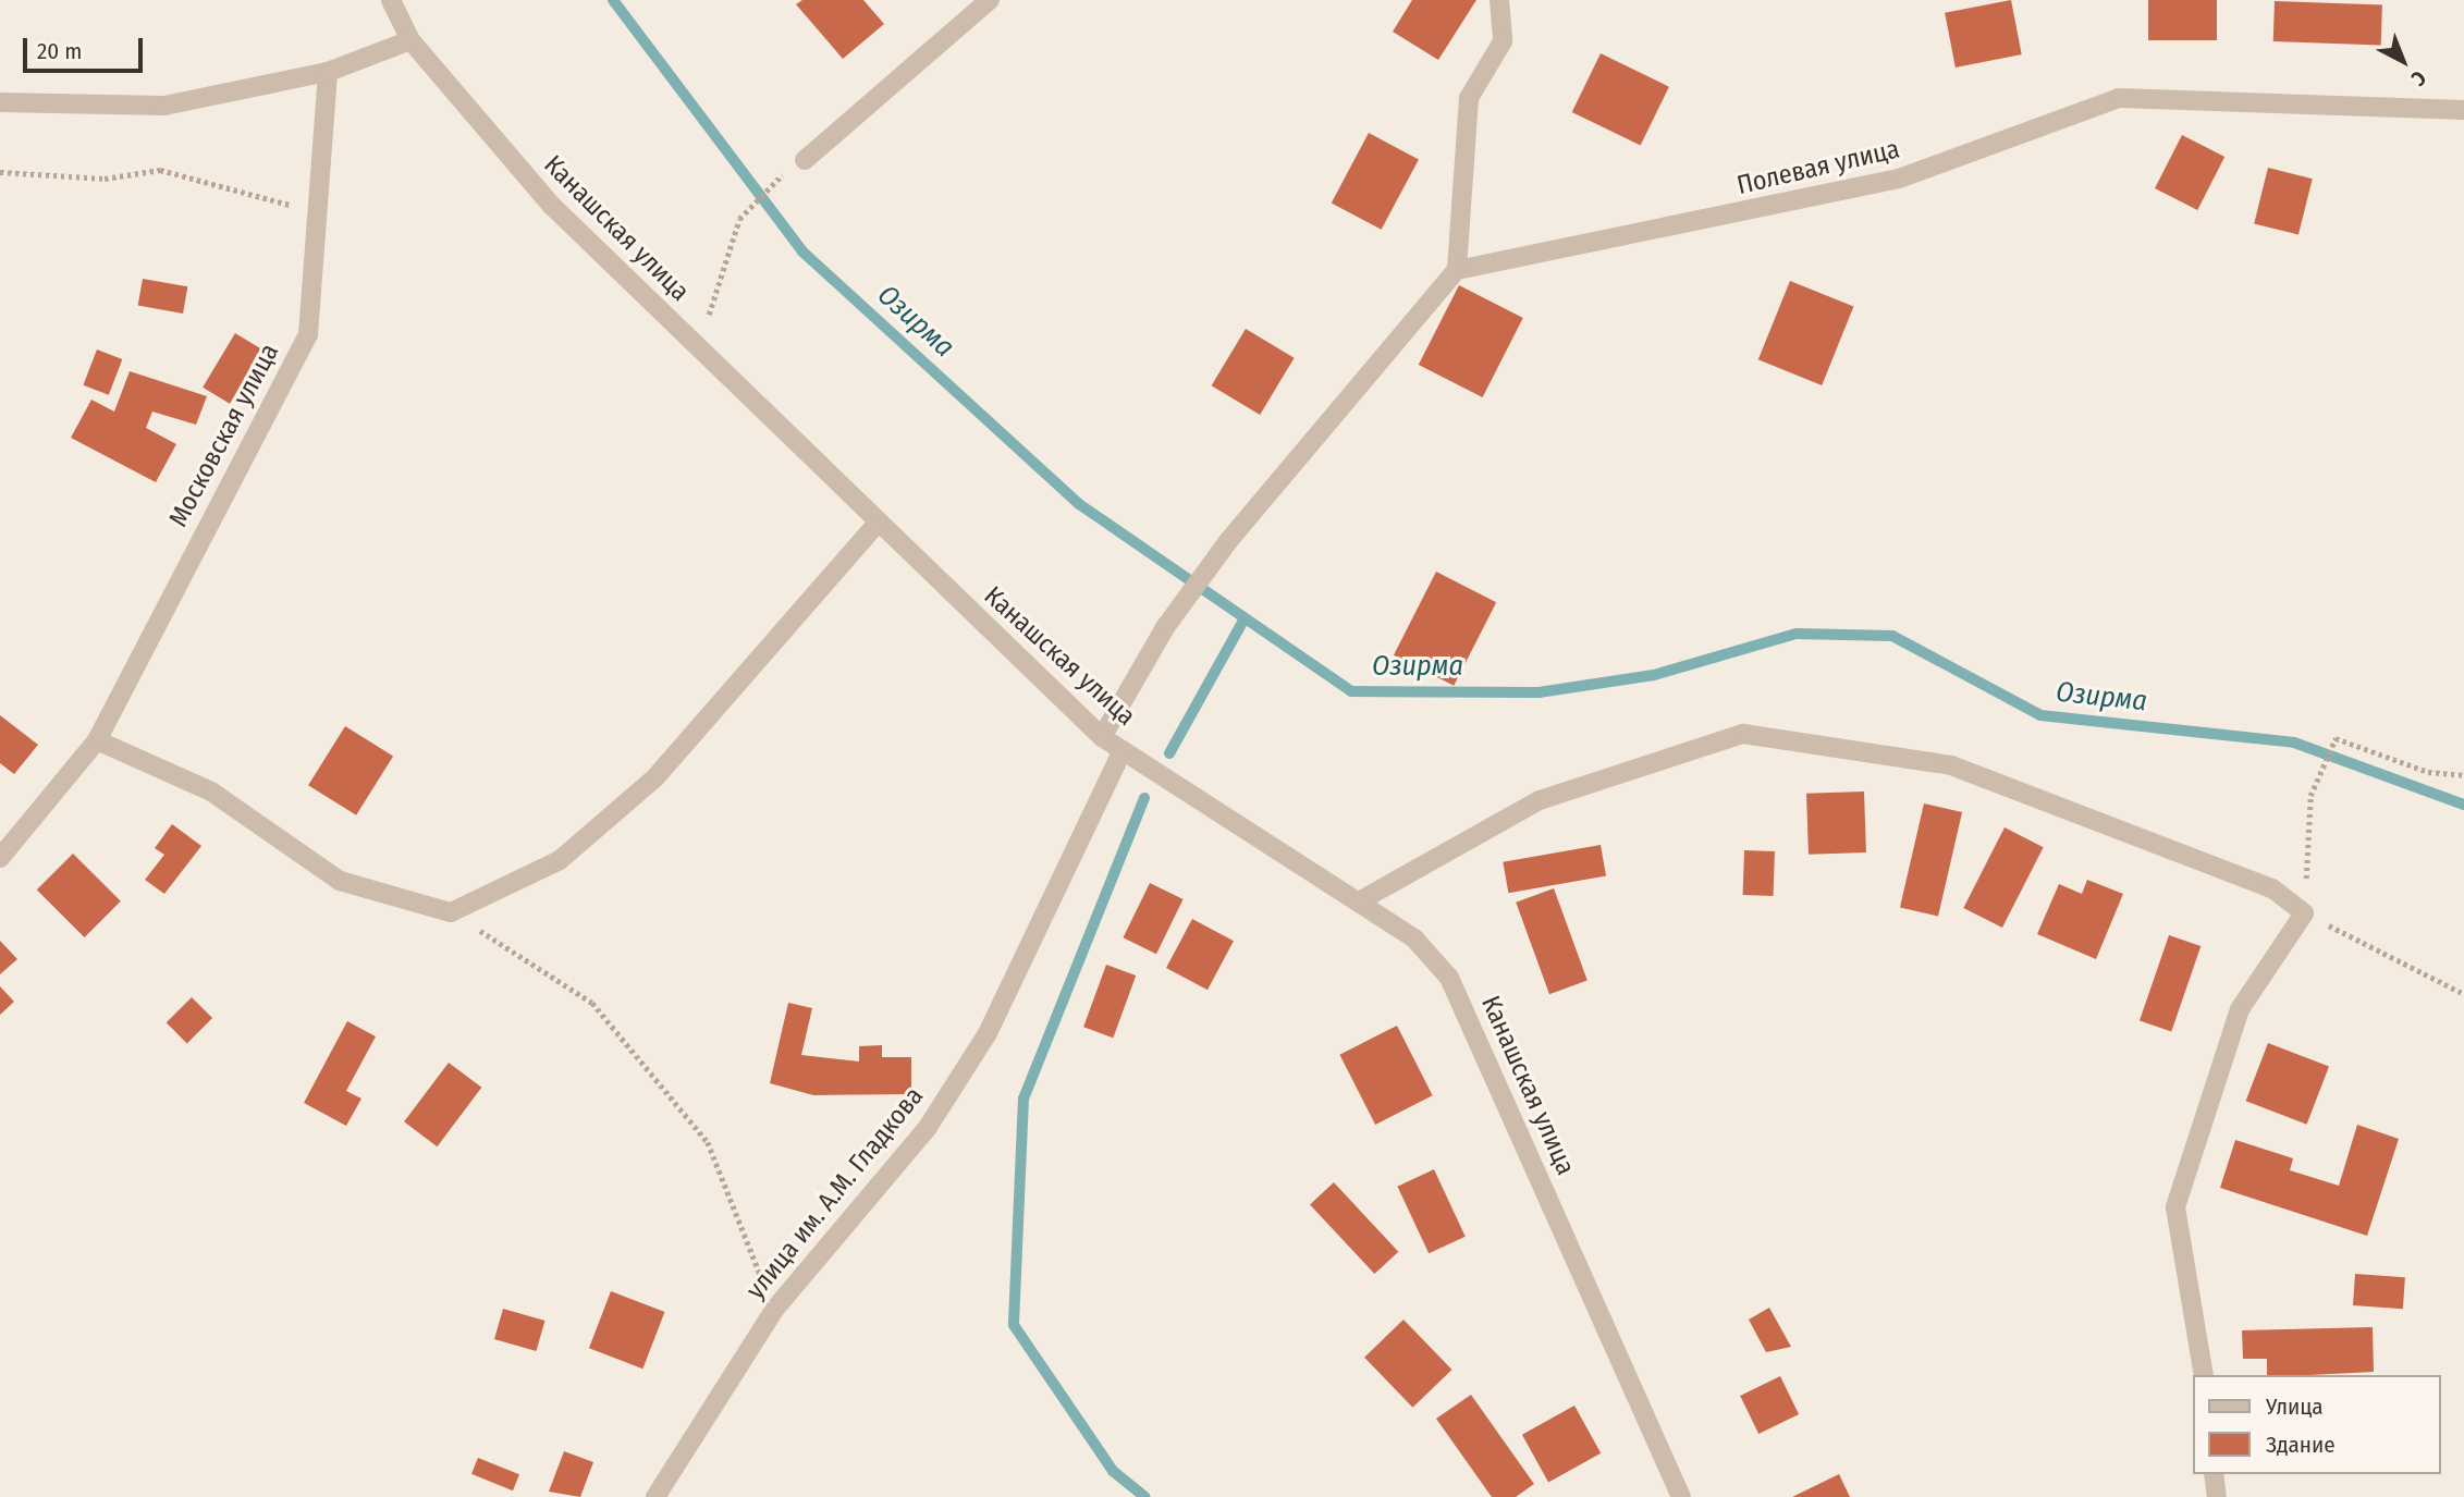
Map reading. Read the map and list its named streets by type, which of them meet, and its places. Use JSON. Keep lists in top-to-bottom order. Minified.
{"streets":{"street":["Полевая улица","Канашская улица","Московская улица","улица им. А.М. Гладкова"]},"crossings":[["Канашская улица","улица им. А.М. Гладкова"]],"water":["Озирма"],"legend":["Улица","Здание"],"scale_bar":"20 m","north":"bottom right"}
